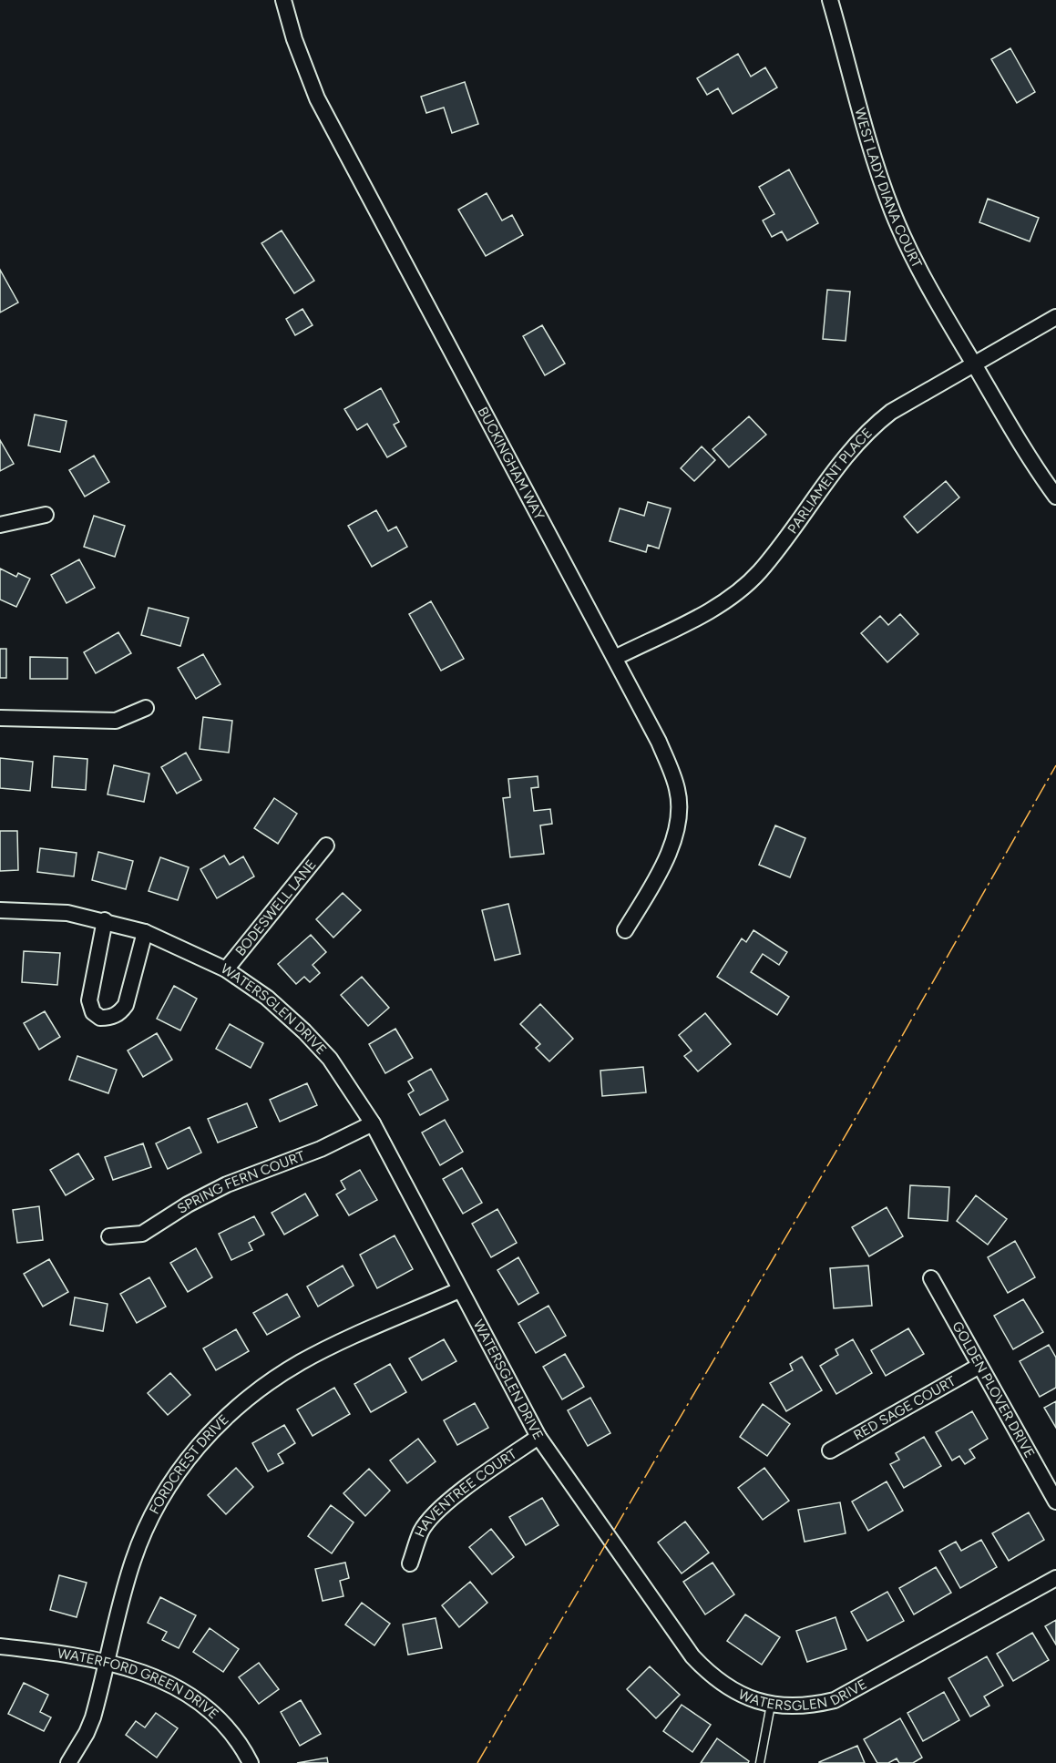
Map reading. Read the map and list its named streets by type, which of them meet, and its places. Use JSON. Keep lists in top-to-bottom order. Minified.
{"streets":{"street":["WEST LADY DIANA COURT","BUCKINGHAM WAY","PARLIAMENT PLACE","BODESWELL LANE","WATERSGLEN DRIVE","SPRING FERN COURT","GOLDEN PLOVER DRIVE","RED SAGE COURT","FORDCREST DRIVE","HAVENTREE COURT","WATERFORD GREEN DRIVE"]},"crossings":[["WEST LADY DIANA COURT","PARLIAMENT PLACE"],["BUCKINGHAM WAY","PARLIAMENT PLACE"],["BODESWELL LANE","WATERSGLEN DRIVE"],["WATERSGLEN DRIVE","SPRING FERN COURT"],["WATERSGLEN DRIVE","FORDCREST DRIVE"],["WATERSGLEN DRIVE","HAVENTREE COURT"],["GOLDEN PLOVER DRIVE","RED SAGE COURT"],["FORDCREST DRIVE","WATERFORD GREEN DRIVE"]]}
